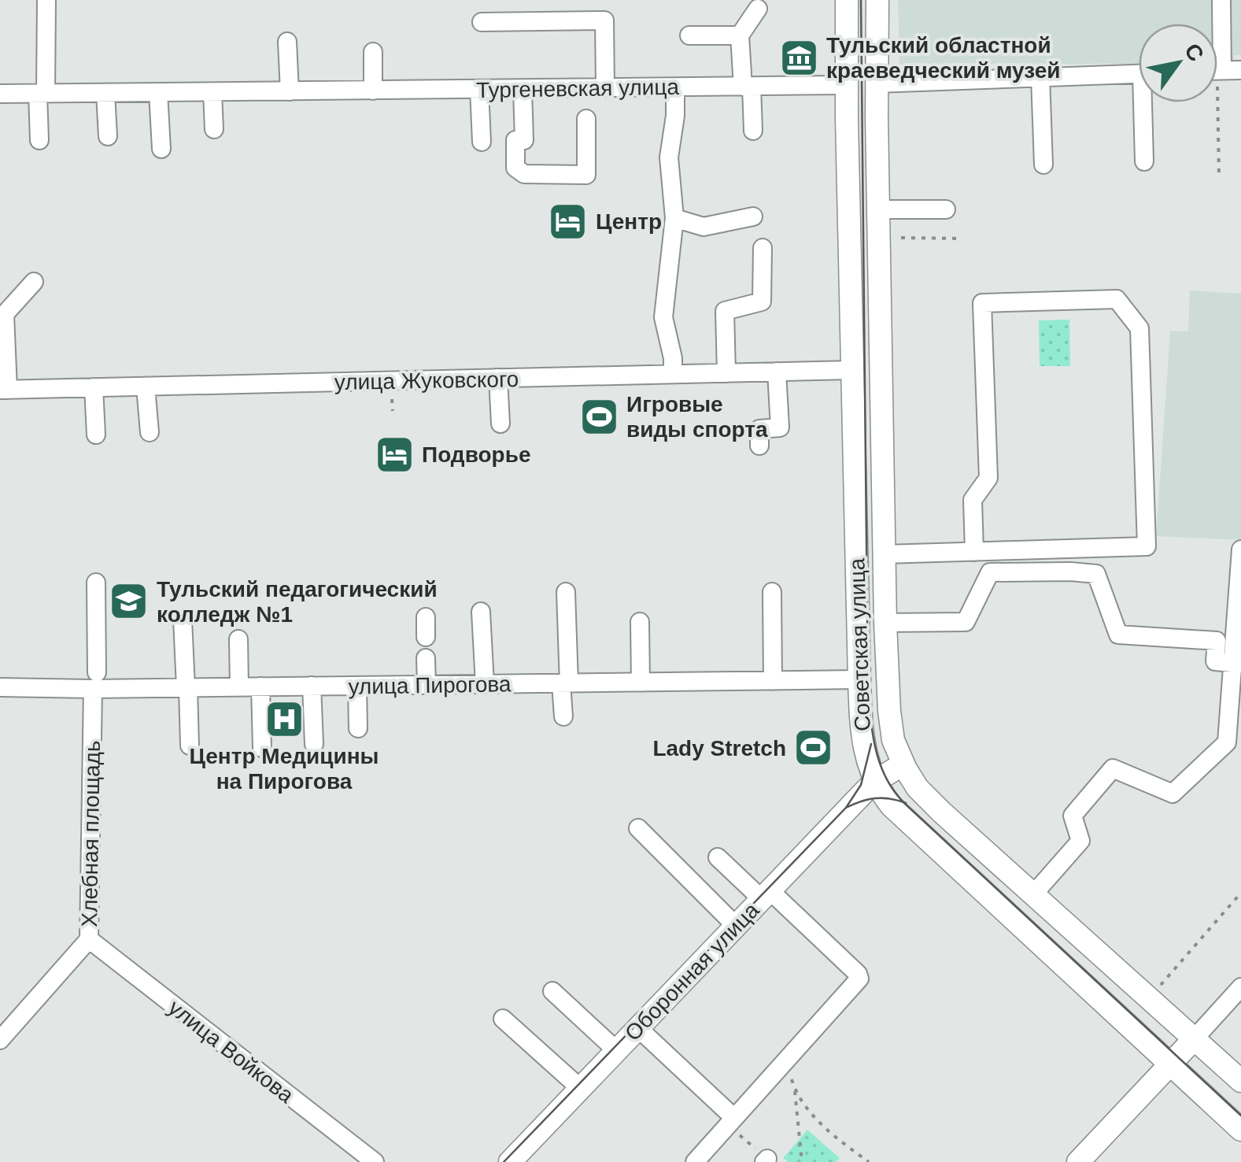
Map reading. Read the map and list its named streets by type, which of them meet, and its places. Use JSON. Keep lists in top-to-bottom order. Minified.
{"streets":{"main road":["Тургеневская улица","Советская улица","Оборонная улица"],"street":["улица Жуковского","улица Пирогова","Хлебная площадь","улица Войкова"]},"crossings":[["Тургеневская улица","Советская улица"],["улица Жуковского","Советская улица"],["Советская улица","улица Пирогова"],["Советская улица","Оборонная улица"],["улица Пирогова","Хлебная площадь"],["Хлебная площадь","улица Войкова"]],"places":{"museum":["Тульский областной краеведческий музей"],"hotel":["Центр","Подворье"],"sports":["Игровые виды спорта","Lady Stretch"],"school or university":["Тульский педагогический колледж №1"],"hospital":["Центр Медицины на Пирогова"]},"north":"top right"}
